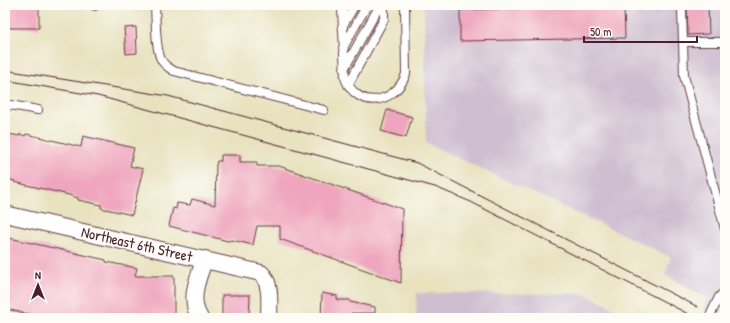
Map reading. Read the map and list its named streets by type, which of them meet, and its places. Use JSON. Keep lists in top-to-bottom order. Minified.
{"streets":{"street":["Northeast 6th Street"]},"scale_bar":"50 m","north":"top"}
